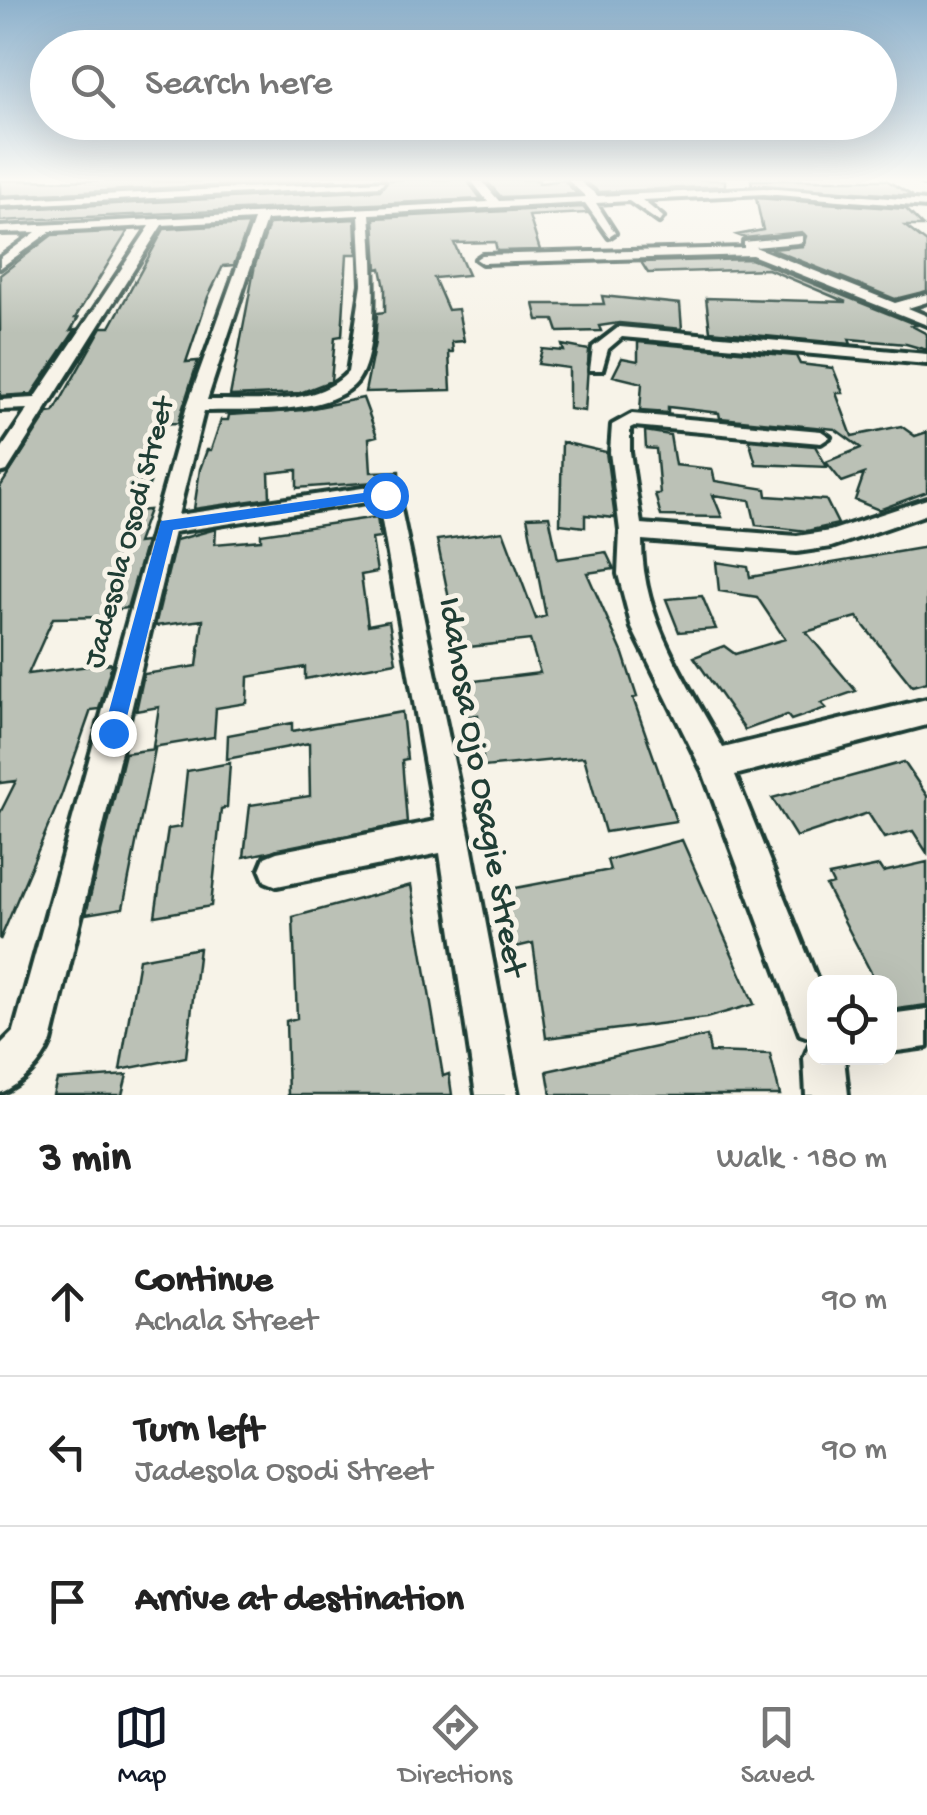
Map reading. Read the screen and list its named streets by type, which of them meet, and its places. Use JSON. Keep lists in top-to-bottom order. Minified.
{"streets":{"street":["Jadesola Osodi Street","Idahosa Ojo Osagie Street"]},"crossings":[["Jadesola Osodi Street","Idahosa Ojo Osagie Street"]],"page":{"search":"Search here","heading":["3 min","Walk · 180 m"],"list":[["Continue","Achala Street","90 m"],["Turn left","Jadesola Osodi Street","90 m"],"Arrive at destination"],"nav":["Map","Directions","Saved"]}}
